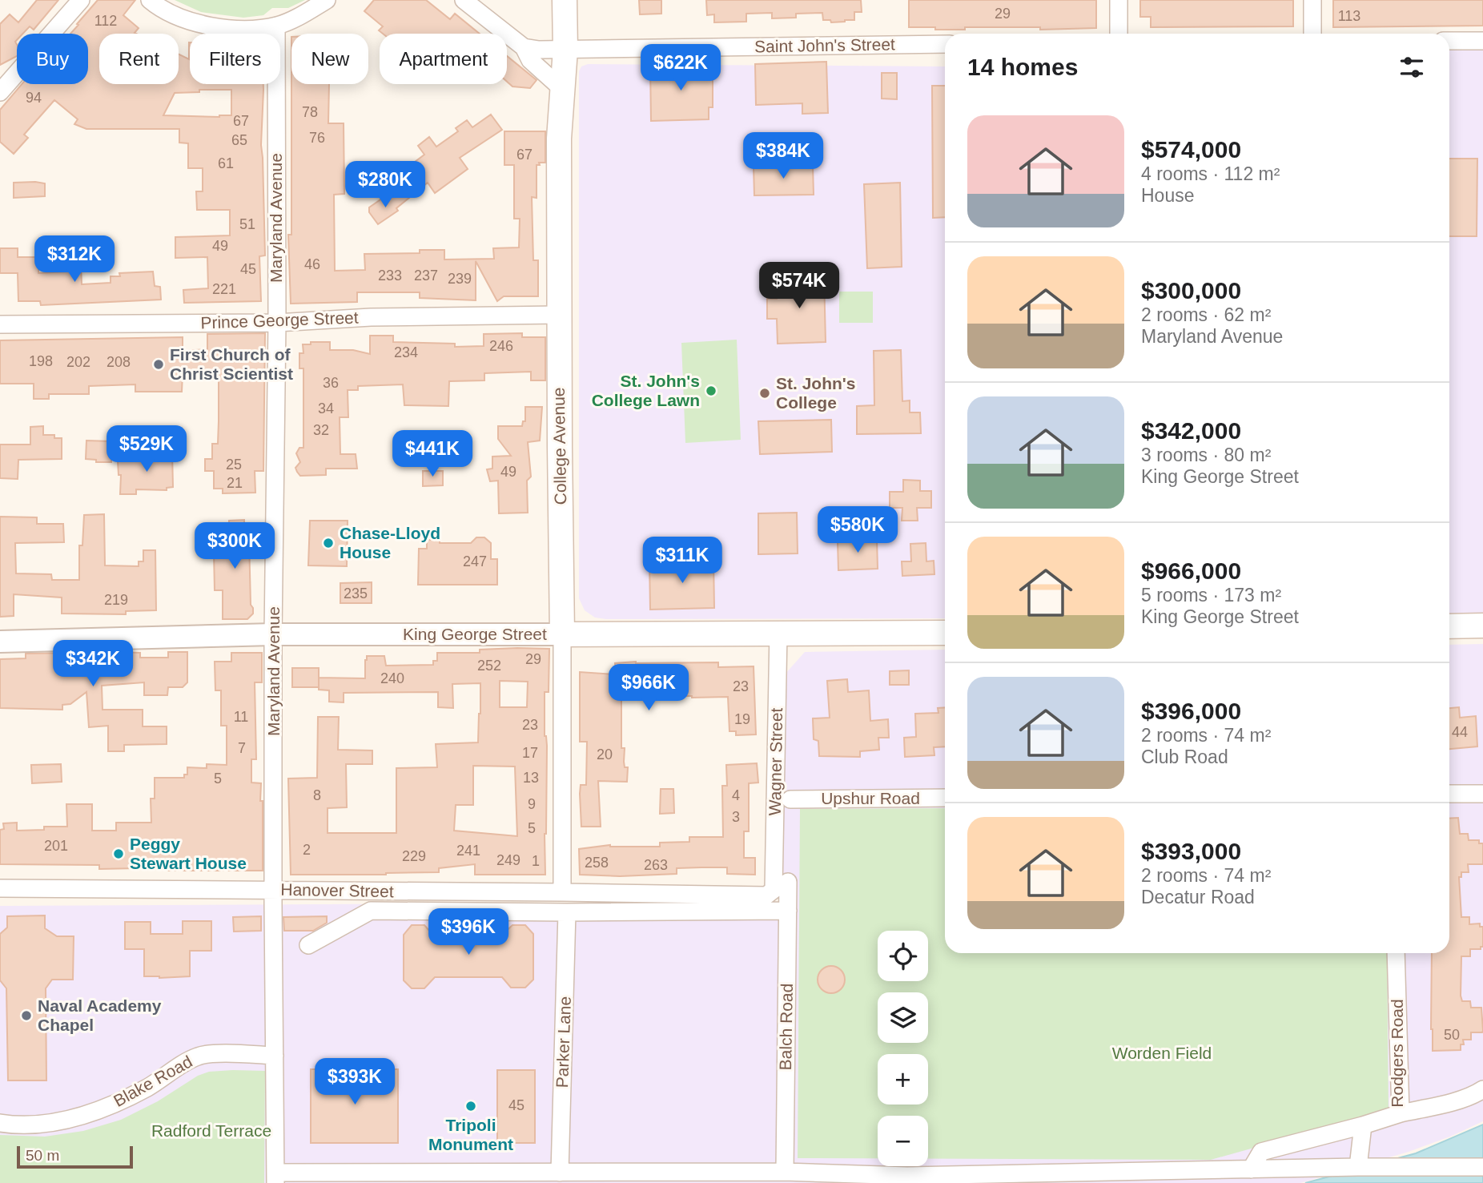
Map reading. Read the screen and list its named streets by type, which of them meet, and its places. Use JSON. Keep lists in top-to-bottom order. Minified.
{"streets":{"main road":["College Avenue","King George Street"],"street":["Saint John's Street","Maryland Avenue","Prince George Street","Wagner Street","Upshur Road","Hanover Street","Balch Road","Parker Lane","Rodgers Road","Blake Road"]},"crossings":[["Saint John's Street","College Avenue"],["Maryland Avenue","Prince George Street"],["Maryland Avenue","King George Street"],["Maryland Avenue","Hanover Street"],["Maryland Avenue","Blake Road"],["Prince George Street","College Avenue"],["College Avenue","King George Street"],["College Avenue","Hanover Street"],["King George Street","Wagner Street"],["Wagner Street","Hanover Street"],["Wagner Street","Balch Road"],["Hanover Street","Balch Road"]],"parks":["Worden Field","Radford Terrace"],"places":["First Church of Christ Scientist","St. John's College Lawn","St. John's College","Chase-Lloyd House","Peggy Stewart House","Naval Academy Chapel","Tripoli Monument"],"house_numbers":["29","113","112","94","78","67","76","65","67","61","51","49","46","45","233","237","239","221","246","234","198","202","208","36","34","32","25","49","21","247","235","219","29","252","240","23","11","19","23","44","7","17","20","13","5","8","4","9","3","5","201","2","241","229","249","1","258","263","50","45"],"scale_bar":"50 m","page":{"chip":["Buy","Rent","Filters","New","Apartment"],"heading":"14 homes","price":["$622K","$384K","$280K","$312K","$574K","$529K","$441K","$580K","$300K","$311K","$342K","$966K","$396K","$393K"],"list":[{"name":"$574,000","note":"4 rooms · 112 m² · House"},{"name":"$300,000","note":"2 rooms · 62 m² · Maryland Avenue"},{"name":"$342,000","note":"3 rooms · 80 m² · King George Street"},{"name":"$966,000","note":"5 rooms · 173 m² · King George Street"},{"name":"$396,000","note":"2 rooms · 74 m² · Club Road"},{"name":"$393,000","note":"2 rooms · 74 m² · Decatur Road"}],"map_buttons":["+","−"],"scale":"50 m"}}
